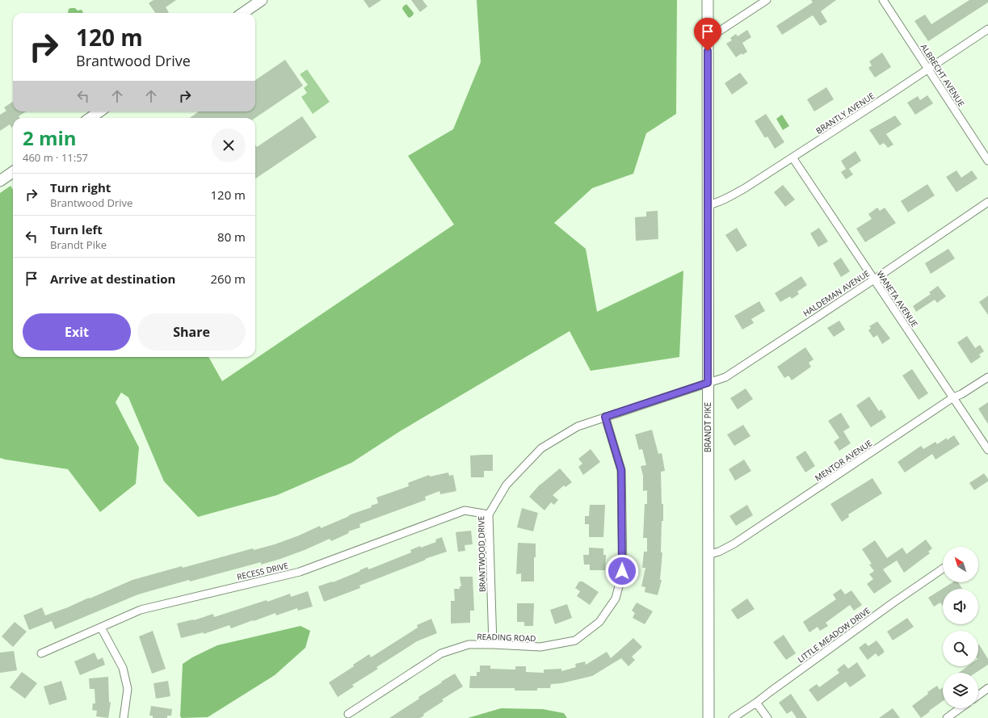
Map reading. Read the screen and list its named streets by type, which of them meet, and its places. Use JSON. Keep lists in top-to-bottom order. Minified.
{"streets":{"main road":["BRANDT PIKE"],"street":["ALBRECHT AVENUE","BRANTLY AVENUE","HALDEMAN AVENUE","WANETA AVENUE","MENTOR AVENUE","BRANTWOOD DRIVE","RECESS DRIVE","LITTLE MEADOW DRIVE","READING ROAD"]},"crossings":[["ALBRECHT AVENUE","BRANTLY AVENUE"],["BRANTLY AVENUE","WANETA AVENUE"],["BRANTLY AVENUE","BRANDT PIKE"],["HALDEMAN AVENUE","WANETA AVENUE"],["HALDEMAN AVENUE","BRANDT PIKE"],["HALDEMAN AVENUE","BRANTWOOD DRIVE"],["WANETA AVENUE","MENTOR AVENUE"],["BRANDT PIKE","MENTOR AVENUE"],["BRANDT PIKE","BRANTWOOD DRIVE"],["BRANTWOOD DRIVE","RECESS DRIVE"],["BRANTWOOD DRIVE","READING ROAD"]],"north":"top left","page":{"turn":["120 m","Brantwood Drive"],"heading":["2 min","460 m · 11:57"],"list":[{"name":"Turn right","note":"Brantwood Drive","value":"120 m"},{"name":"Turn left","note":"Brandt Pike","value":"80 m"},{"name":"Arrive at destination","value":"260 m"}],"buttons":["Exit","Share"]}}
